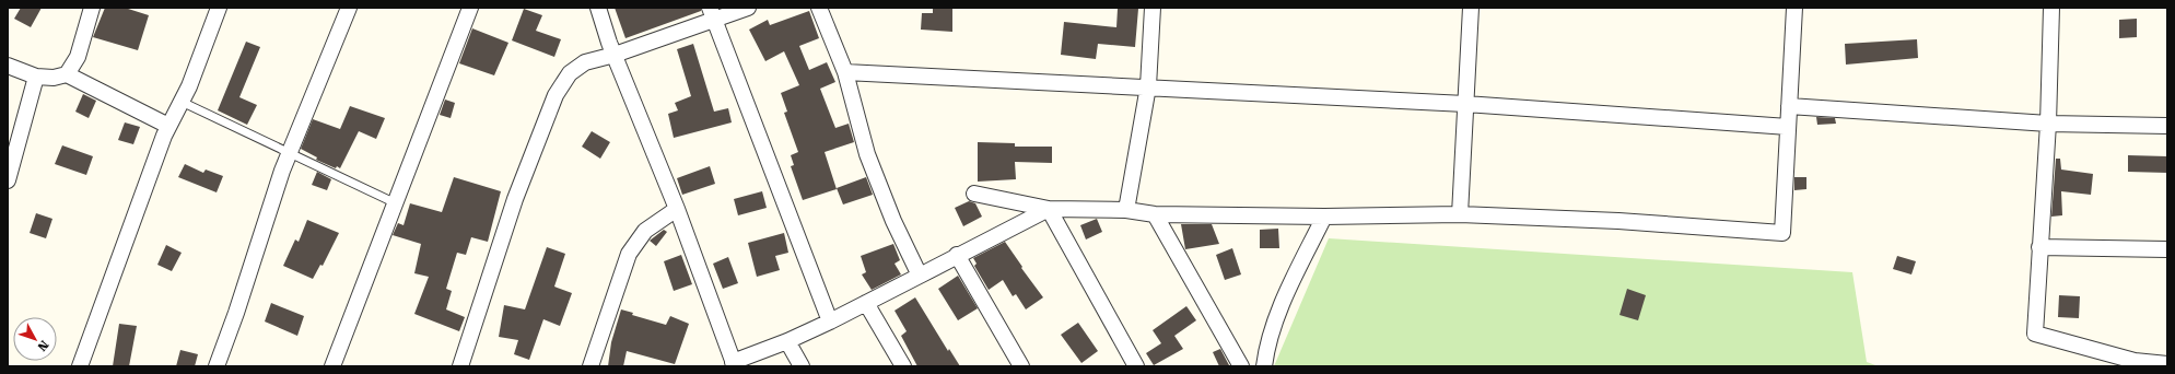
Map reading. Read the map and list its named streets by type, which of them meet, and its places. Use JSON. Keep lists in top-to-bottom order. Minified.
{"north":"bottom right"}
